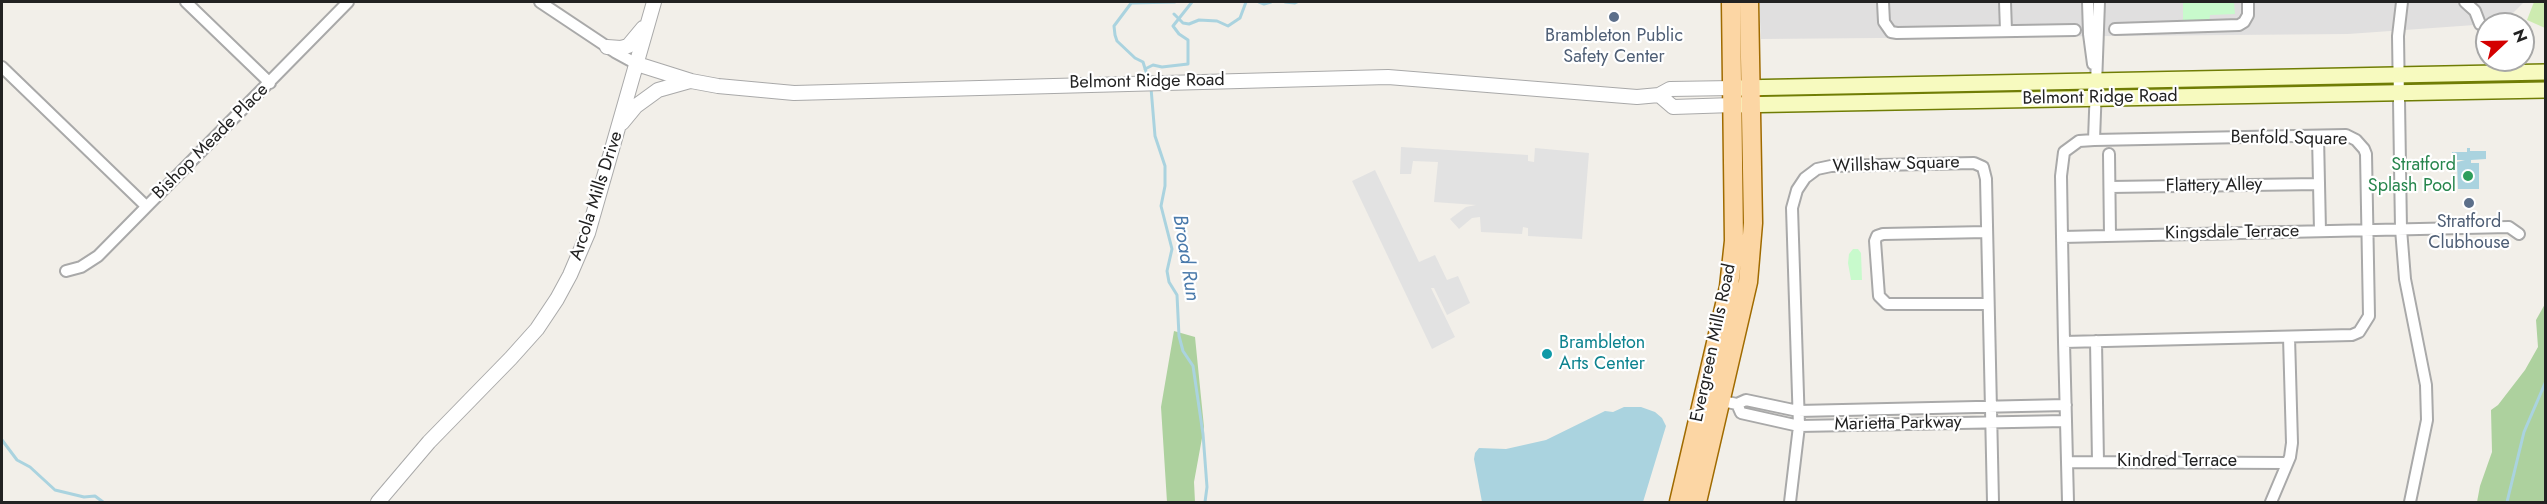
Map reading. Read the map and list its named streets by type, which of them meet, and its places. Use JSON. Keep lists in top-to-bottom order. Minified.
{"streets":{"main road":["Belmont Ridge Road","Evergreen Mills Road"],"street":["Benfold Square","Bishop Meade Place","Willshaw Square","Flattery Alley","Arcola Mills Drive","Kingsdale Terrace","Marietta Parkway","Kindred Terrace"]},"crossings":[["Belmont Ridge Road","Arcola Mills Drive"],["Belmont Ridge Road","Evergreen Mills Road"],["Benfold Square","Kingsdale Terrace"],["Benfold Square","Marietta Parkway"],["Benfold Square","Kindred Terrace"],["Willshaw Square","Marietta Parkway"],["Evergreen Mills Road","Marietta Parkway"]],"water":["Broad Run"],"places":["Brambleton Public Safety Center","Stratford Splash Pool","Stratford Clubhouse","Brambleton Arts Center"],"north":"right"}
